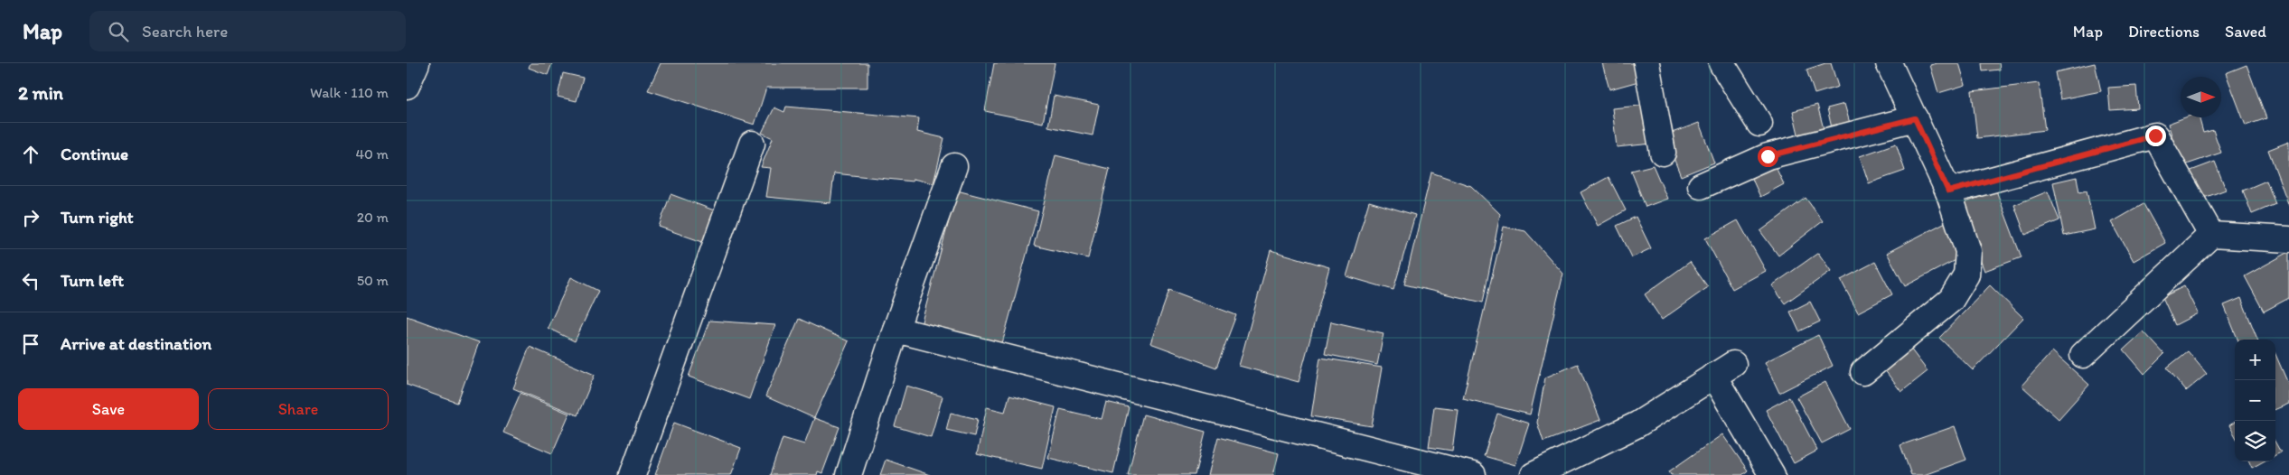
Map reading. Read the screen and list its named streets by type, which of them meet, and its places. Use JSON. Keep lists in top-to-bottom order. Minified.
{"north":"right","page":{"header":"Map","search":"Search here","nav":["Map","Directions","Saved"],"heading":["2 min","Walk · 110 m"],"list":[["Continue","40 m"],["Turn right","20 m"],["Turn left","50 m"],"Arrive at destination"],"map_buttons":["+","−"],"buttons":["Save","Share"]}}
